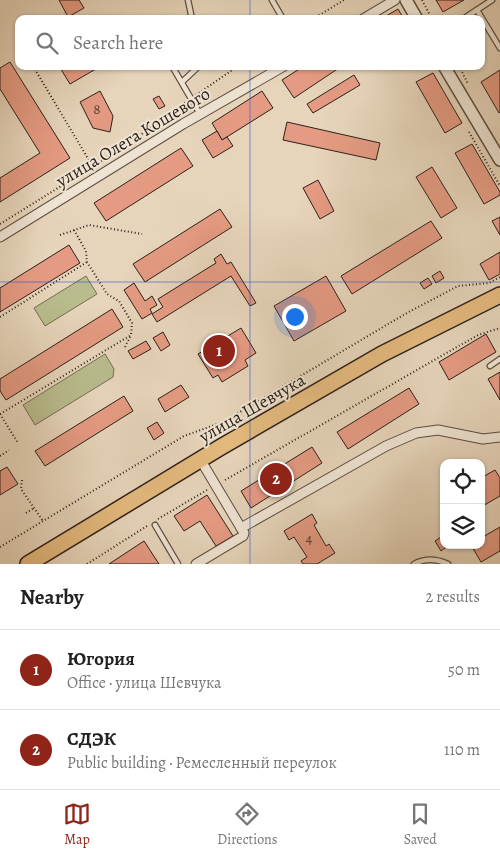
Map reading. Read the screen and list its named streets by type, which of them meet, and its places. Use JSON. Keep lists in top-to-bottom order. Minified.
{"streets":{"main road":["улица Шевчука"],"street":["улица Олега Кошевого"]},"house_numbers":["8","4"],"page":{"search":"Search here","pins":["1","2"],"heading":["Nearby","2 results"],"list":[{"mark":"1","name":"Югория","note":"Office · улица Шевчука","value":"50 m"},{"mark":"2","name":"СДЭК","note":"Public building · Ремесленный переулок","value":"110 m"}],"nav":["Map","Directions","Saved"]}}
